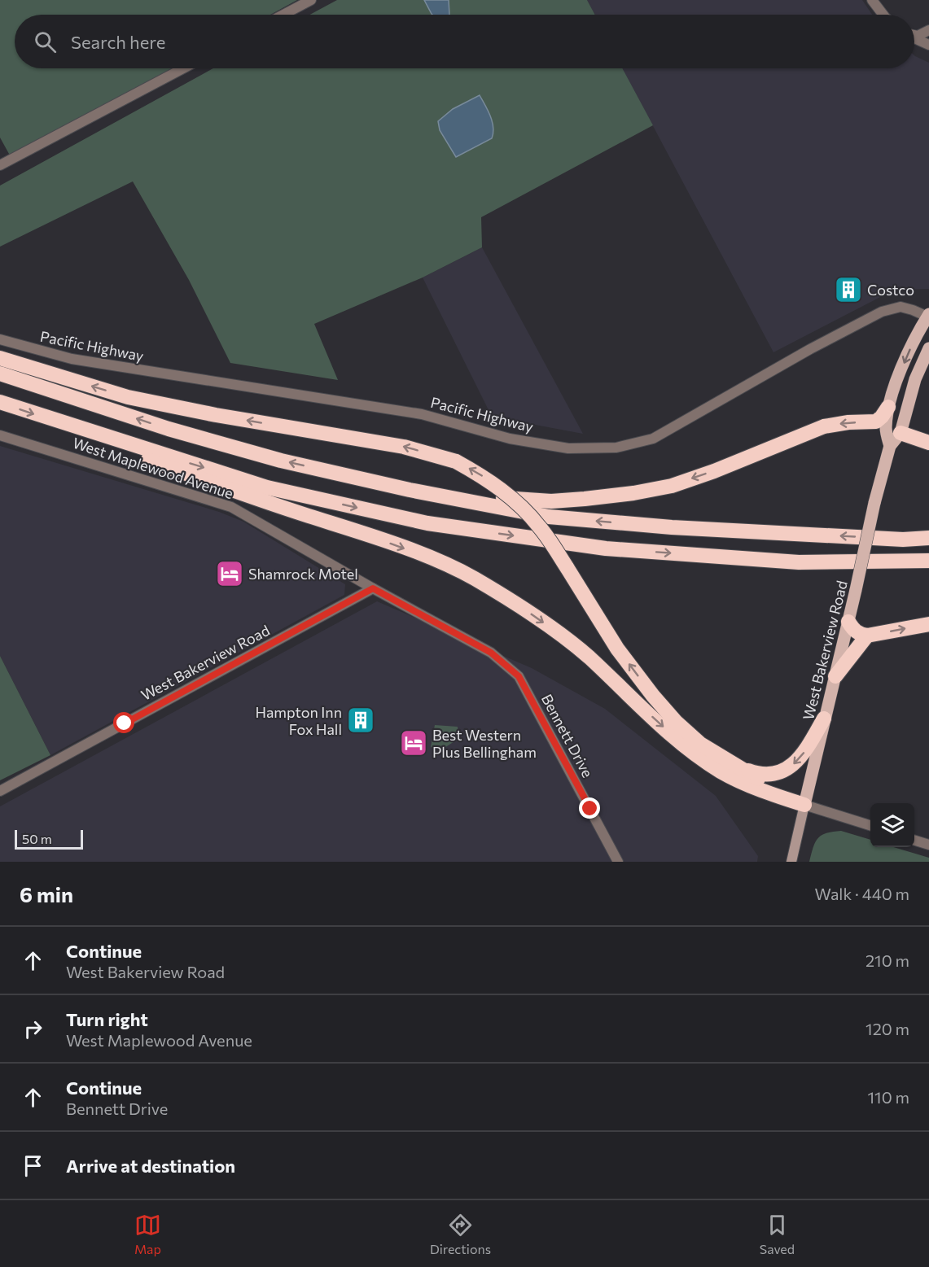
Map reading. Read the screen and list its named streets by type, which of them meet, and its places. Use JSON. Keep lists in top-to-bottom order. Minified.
{"streets":{"main road":["West Bakerview Road"],"street":["Pacific Highway","West Maplewood Avenue","Bennett Drive"]},"crossings":[["Pacific Highway","West Bakerview Road"],["West Maplewood Avenue","West Bakerview Road"],["West Maplewood Avenue","Bennett Drive"]],"places":{"building":["Costco","Hampton Inn Fox Hall"],"hotel":["Shamrock Motel","Best Western Plus Bellingham"]},"scale_bar":"50 m","page":{"search":"Search here","scale":"50 m","heading":["6 min","Walk · 440 m"],"list":[["Continue","West Bakerview Road","210 m"],["Turn right","West Maplewood Avenue","120 m"],["Continue","Bennett Drive","110 m"],"Arrive at destination"],"nav":["Map","Directions","Saved"]}}
